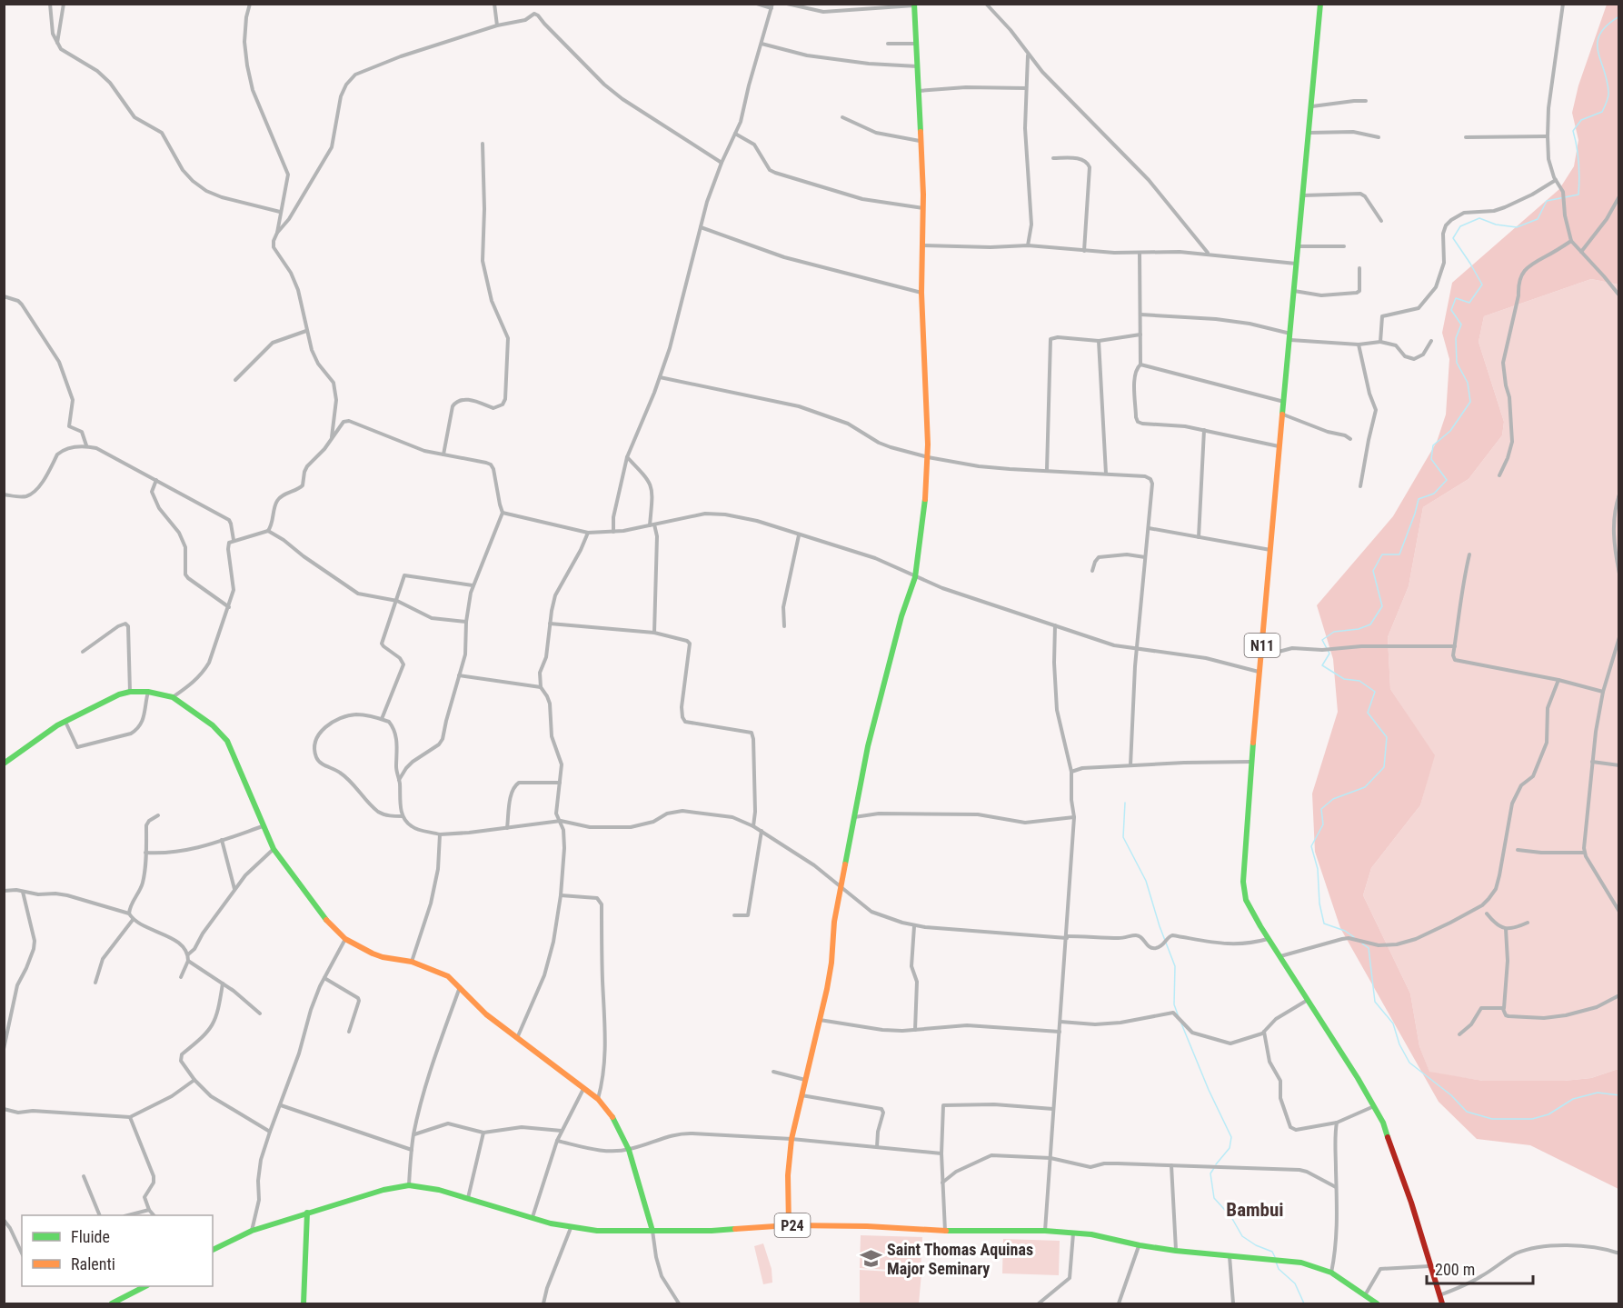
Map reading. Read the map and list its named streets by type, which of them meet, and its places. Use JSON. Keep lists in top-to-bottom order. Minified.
{"streets":{"main road":["N11","P24"]},"districts":["Bambui"],"places":{"school or university":["Saint Thomas Aquinas Major Seminary"]},"legend":["Fluide","Ralenti"],"scale_bar":"200 m"}
